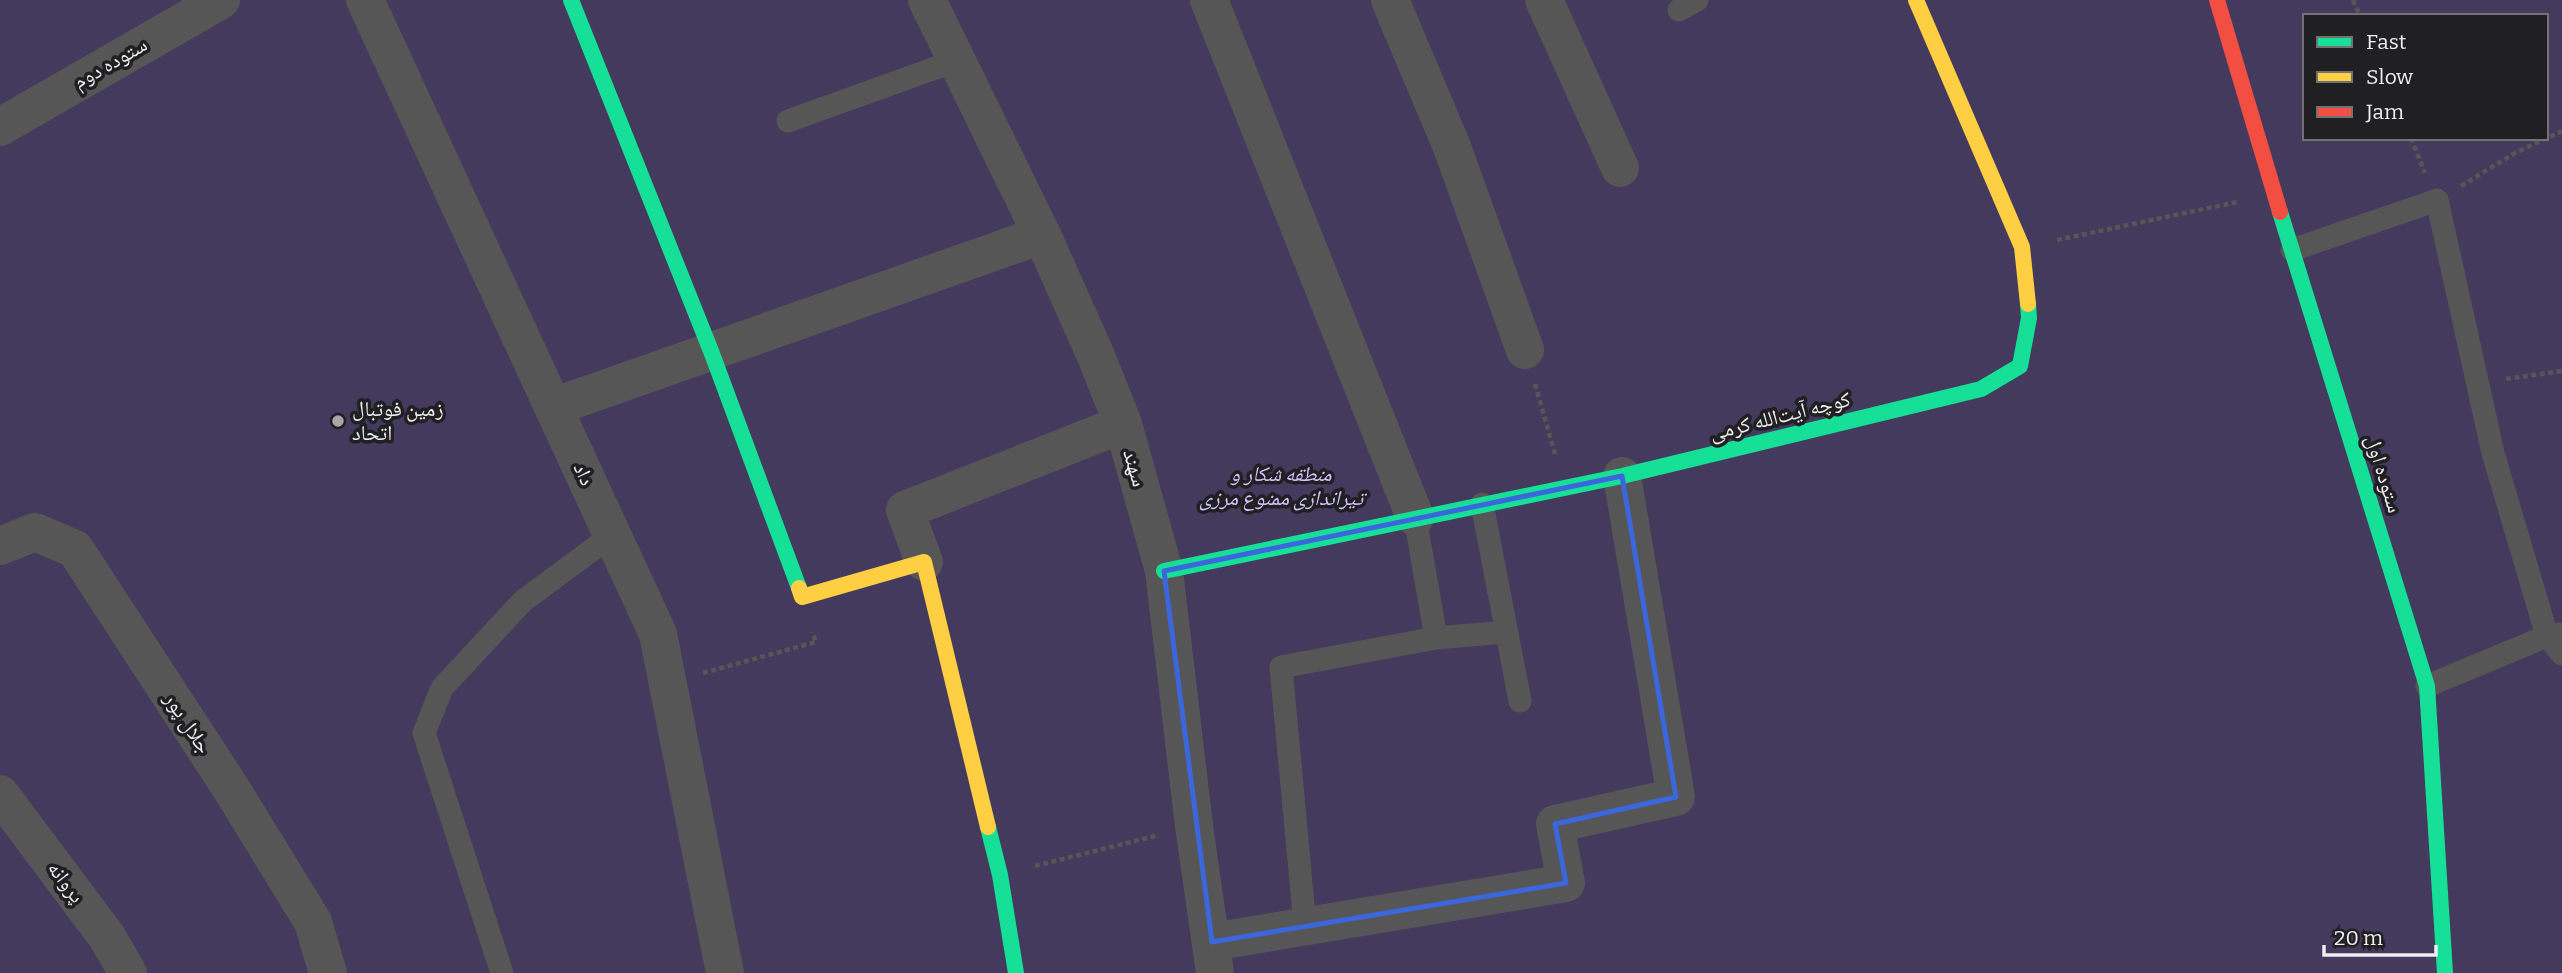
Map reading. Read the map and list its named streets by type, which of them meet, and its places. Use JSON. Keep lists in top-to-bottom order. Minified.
{"streets":{"street":["ستوده دوم","کوچه آیت‌الله کرمی","سهند","داد","ستوده اول","جلال پور","پروانه"]},"crossings":[["کوچه آیت‌الله کرمی","سهند"]],"parks":["منطقه شکار و تیراندازی ممنوع مرزی"],"places":["زمین فوتبال اتحاد"],"legend":["Fast","Slow","Jam"],"scale_bar":"20 m"}
